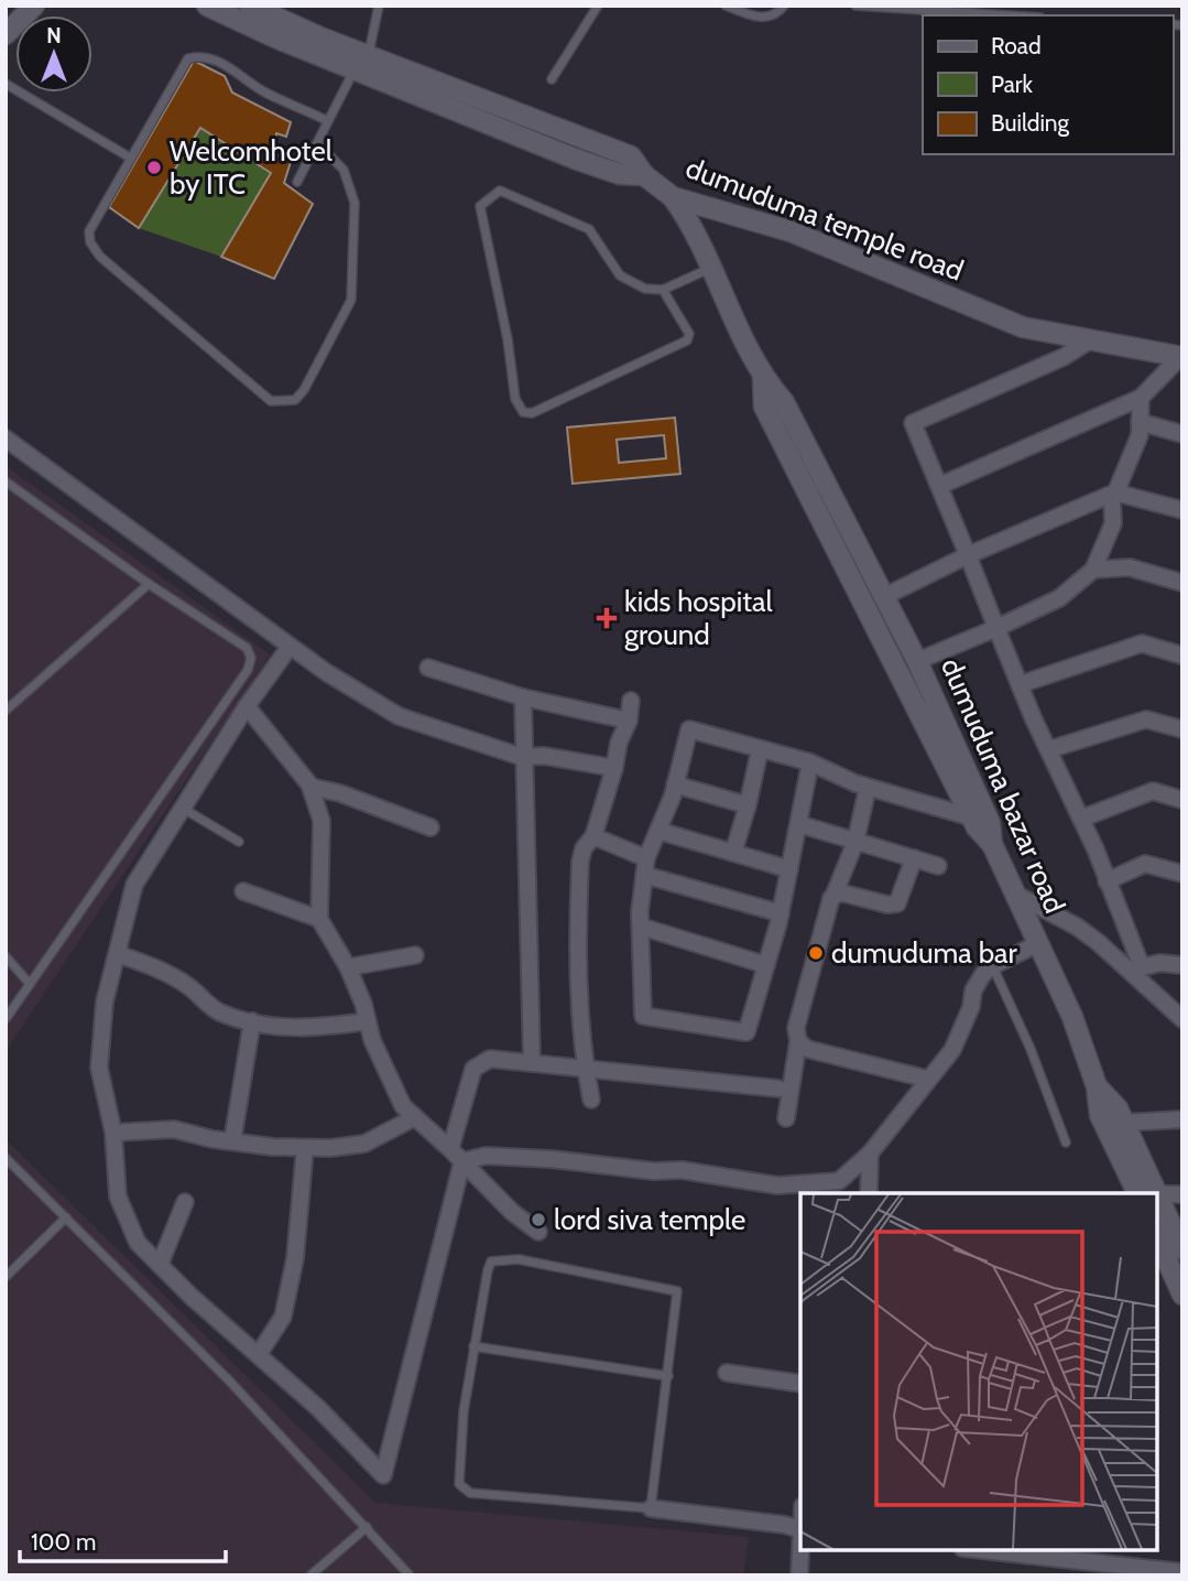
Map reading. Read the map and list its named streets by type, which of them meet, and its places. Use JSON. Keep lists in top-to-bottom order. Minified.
{"streets":{"street":["dumuduma temple road","dumuduma bazar road"]},"crossings":[["dumuduma temple road","dumuduma bazar road"]],"places":{"other":["Welcomhotel by ITC","dumuduma bar","lord siva temple"],"health":["kids hospital ground"]},"legend":["Road","Park","Building"],"scale_bar":"100 m","north":"top"}
